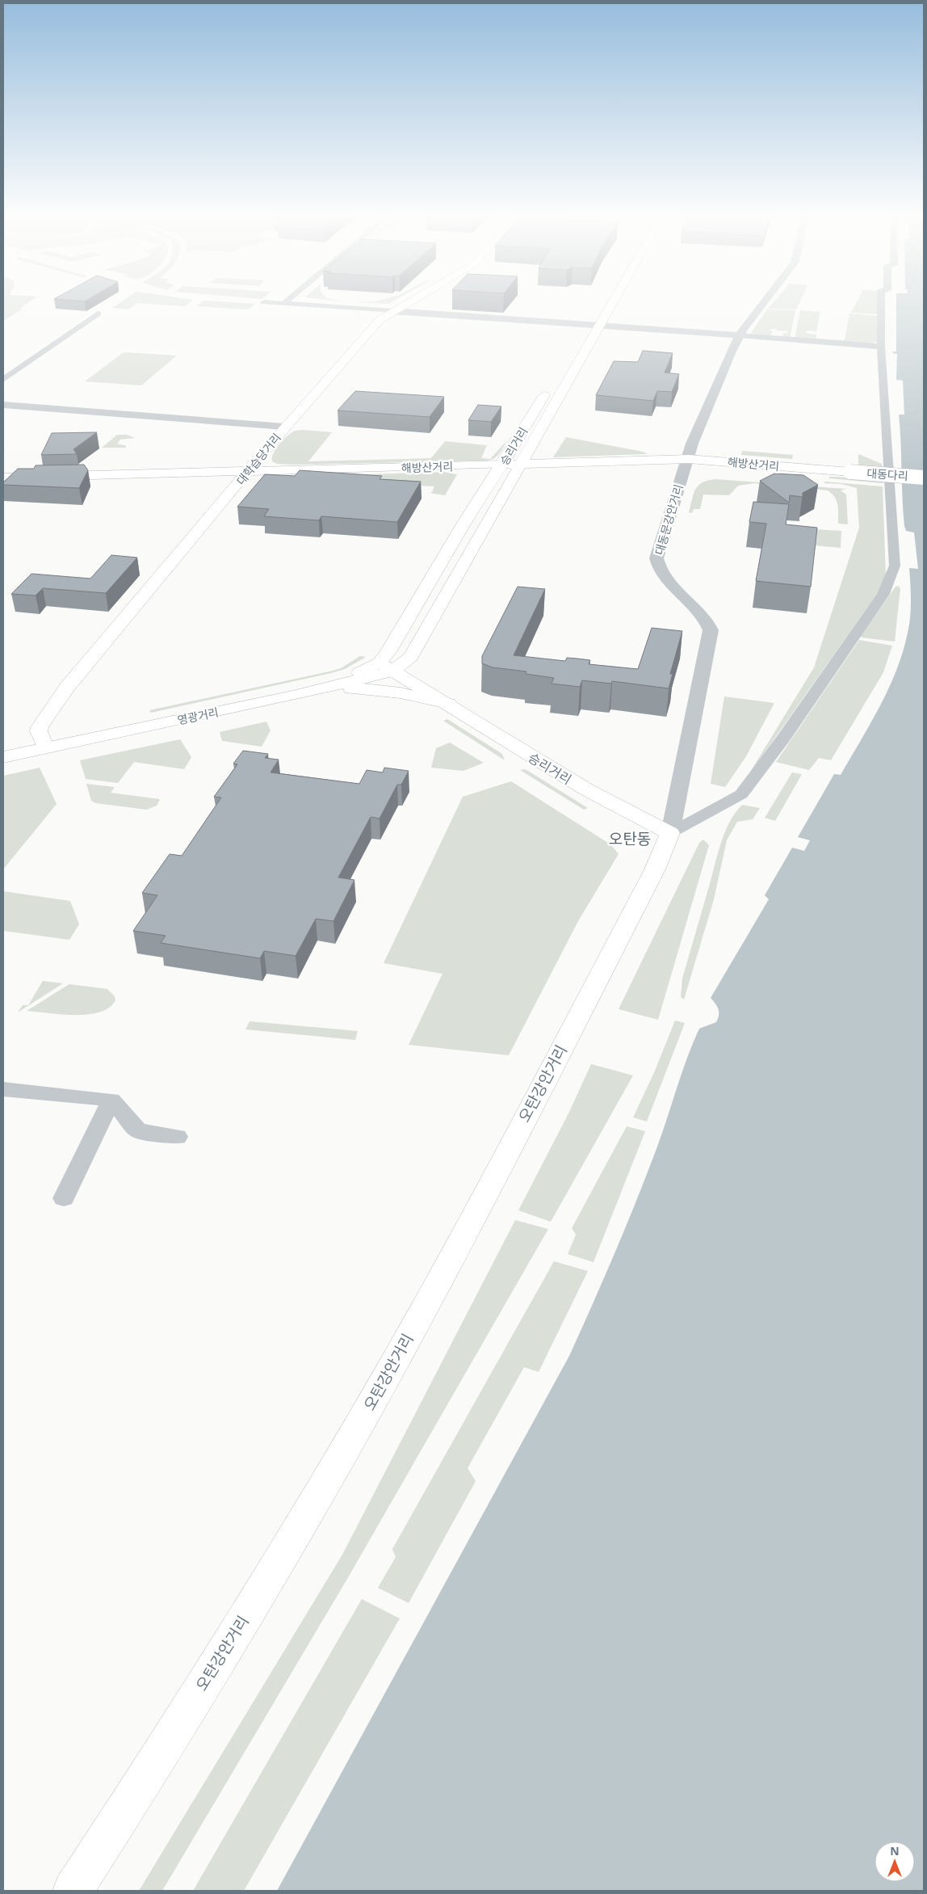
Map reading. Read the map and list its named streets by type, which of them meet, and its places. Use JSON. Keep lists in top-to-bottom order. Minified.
{"streets":{"main road":["승리거리","대학습당거리","해방산거리","대동다리","영광거리","오탄강안거리"],"street":["대동문강안거리"]},"crossings":[["승리거리","해방산거리"],["승리거리","대동문강안거리"],["승리거리","영광거리"],["승리거리","오탄강안거리"],["대학습당거리","해방산거리"],["대학습당거리","영광거리"],["해방산거리","대동다리"],["해방산거리","대동문강안거리"],["대동문강안거리","오탄강안거리"]],"districts":["오탄동"],"north":"top"}
